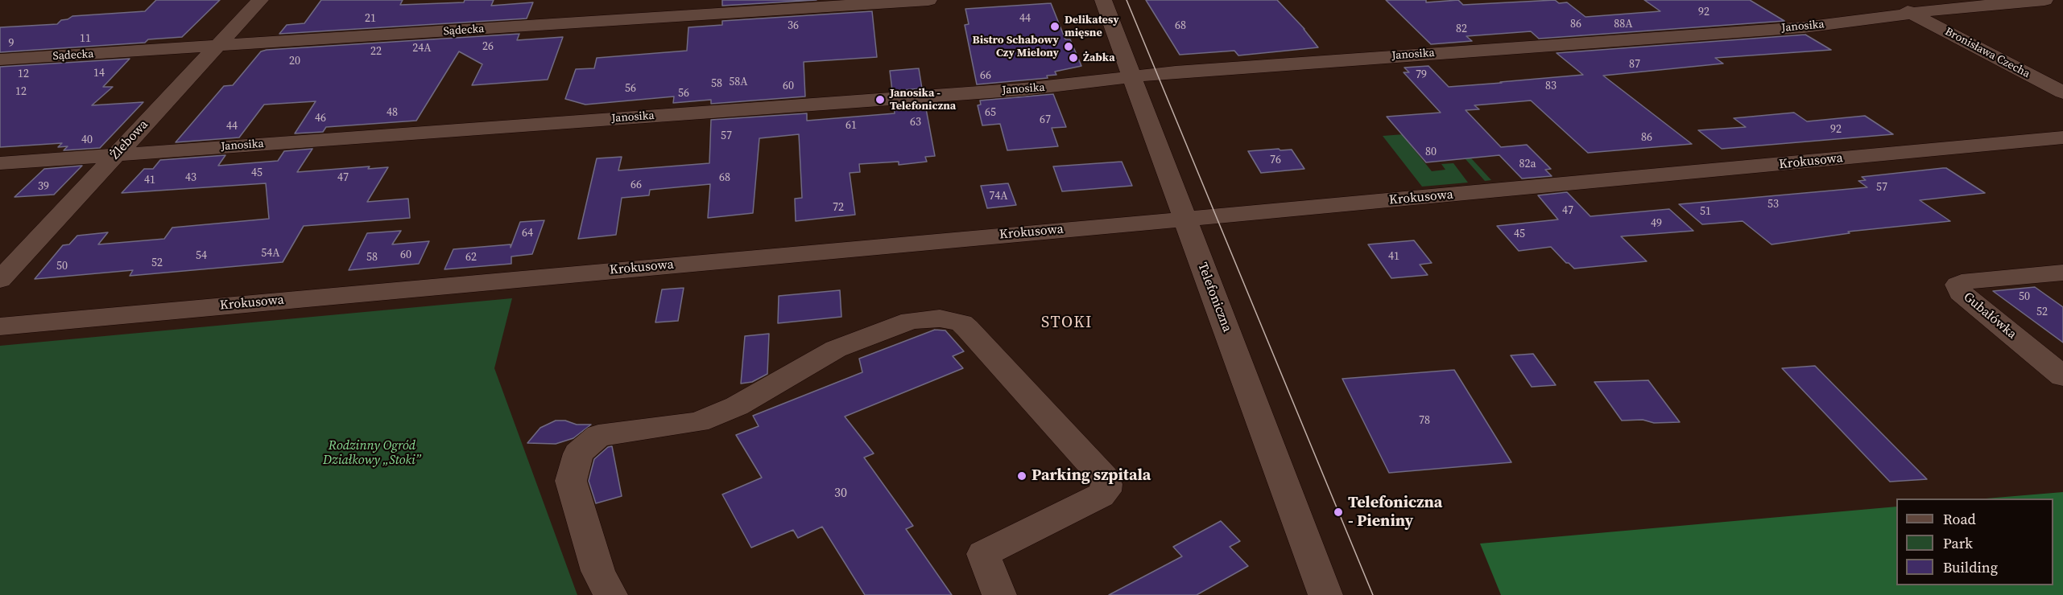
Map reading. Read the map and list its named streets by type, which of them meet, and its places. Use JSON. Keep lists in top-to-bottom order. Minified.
{"streets":{"street":["Janosika","Sądecka","Bronisława Czecha","Żlebowa","Krokusowa","Telefoniczna","Gubałówka"]},"crossings":[["Janosika","Bronisława Czecha"],["Janosika","Żlebowa"],["Janosika","Telefoniczna"],["Sądecka","Żlebowa"],["Krokusowa","Telefoniczna"]],"districts":["STOKI"],"parks":["Rodzinny Ogród Działkowy „Stoki”"],"places":["Delikatesy mięsne","Bistro Schabowy Czy Mielony","Żabka","Janosika - Telefoniczna","Parking szpitala","Telefoniczna - Pieniny"],"house_numbers":["92","21","44","86","88A","36","68","82","11","9","26","24A","22","20","87","14","12","79","66","58A","58","60","83","56","12","56","48","65","46","67","63","61","44","92","57","86","40","80","76","82a","45","43","47","68","41","66","39","57","74A","53","72","47","51","49","64","45","54A","60","54","41","58","62","52","50","50","52","78","30"],"legend":["Road","Park","Building"]}
